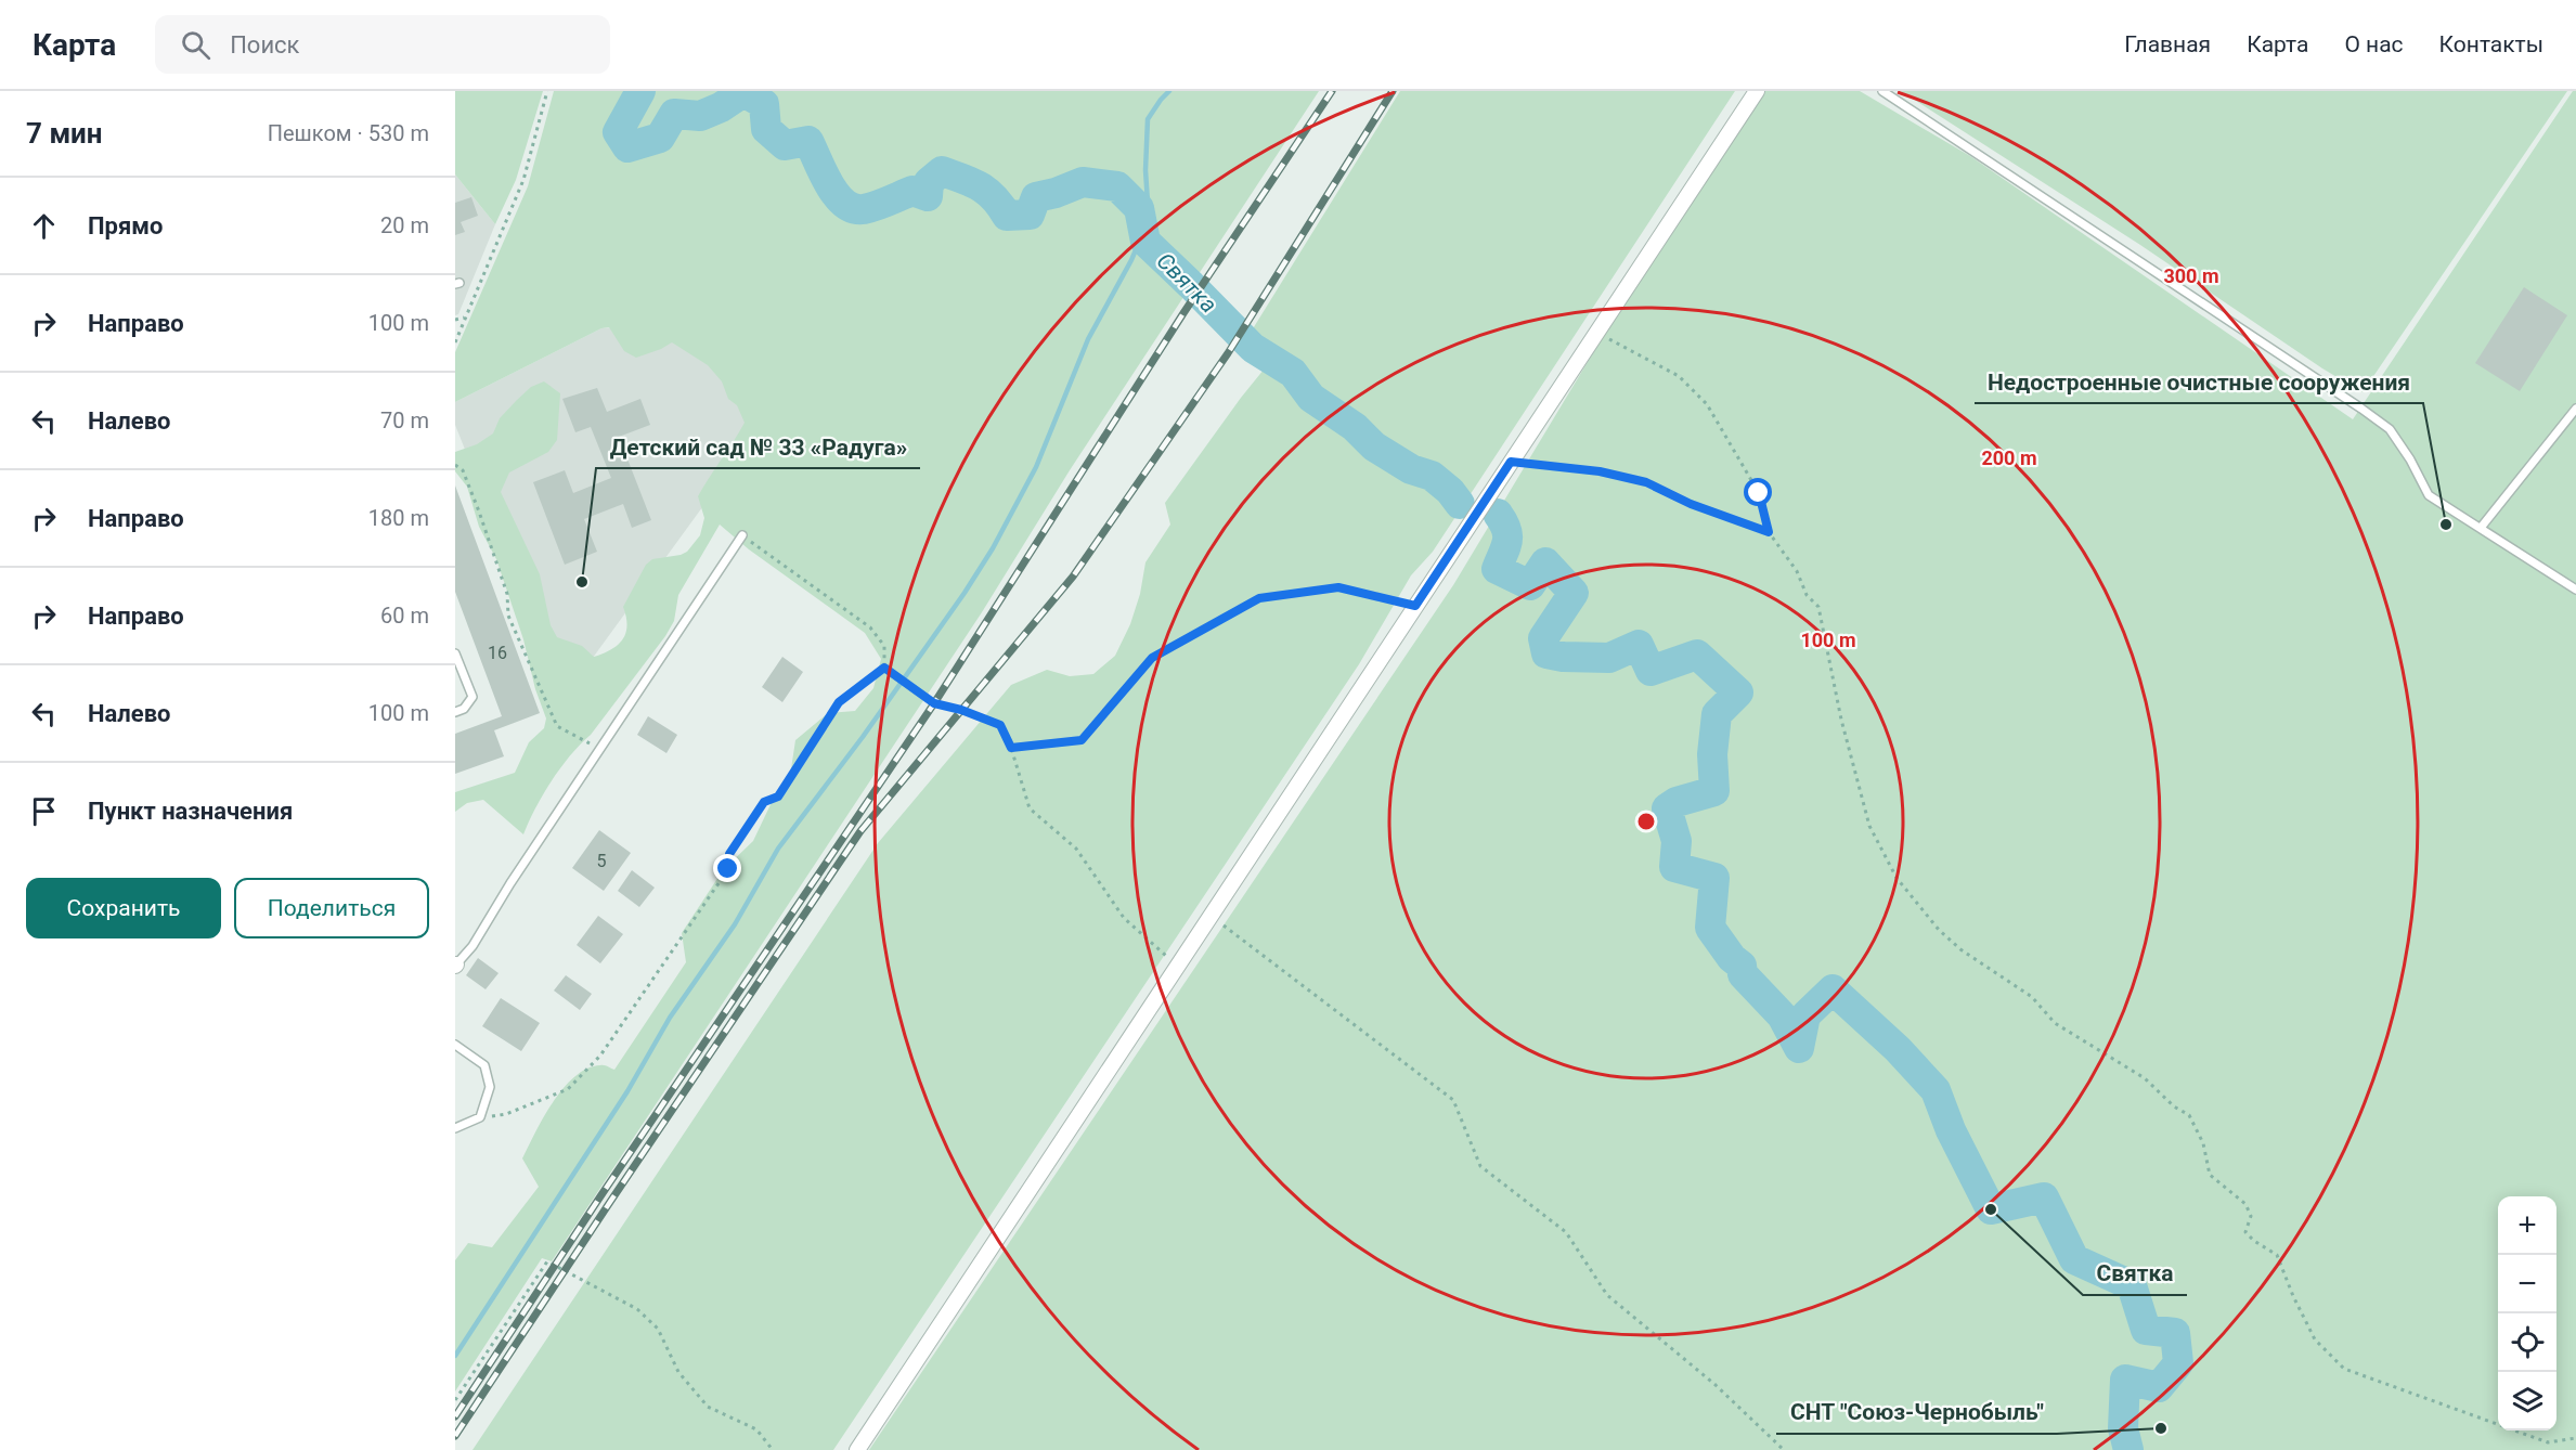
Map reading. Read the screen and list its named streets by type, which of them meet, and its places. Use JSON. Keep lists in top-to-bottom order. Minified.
{"water":["Святка"],"places":["Недостроенные очистные сооружения","Детский сад № 33 «Радуга»","Святка","СНТ \"Союз-Чернобыль\""],"house_numbers":["16","5"],"page":{"header":"Карта","search":"Поиск","nav":["Главная","Карта","О нас","Контакты"],"heading":["7 мин","Пешком · 530 m"],"list":[["Прямо","20 m"],["Направо","100 m"],["Налево","70 m"],["Направо","180 m"],["Направо","60 m"],["Налево","100 m"],"Пункт назначения"],"buttons":["Сохранить","Поделиться"],"map_buttons":["+","−"]},"rings":["300 m","200 m","100 m"]}
